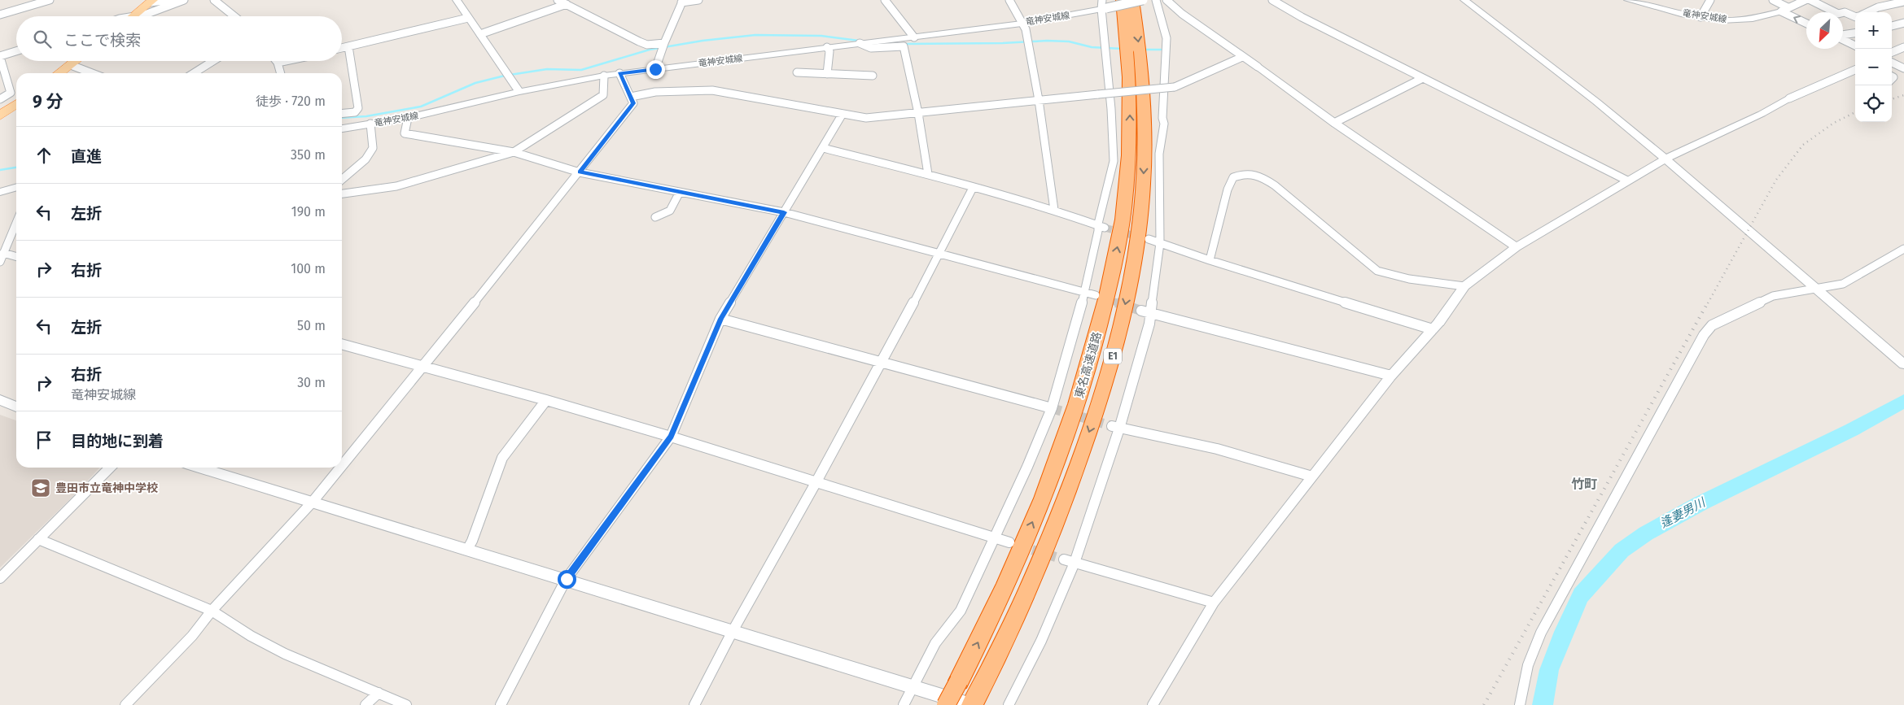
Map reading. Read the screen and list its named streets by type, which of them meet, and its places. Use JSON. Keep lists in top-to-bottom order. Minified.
{"streets":{"highway":["E1","東名高速道路"],"street":["竜神安城線"]},"districts":["竹町"],"water":["逢妻男川"],"places":{"school or university":["豊田市立竜神中学校"]},"north":"bottom left","page":{"map_buttons":["+","−"],"search":"ここで検索","heading":["9 分","徒歩 · 720 m"],"list":[["直進","350 m"],["左折","190 m"],["右折","100 m"],["左折","50 m"],["右折","竜神安城線","30 m"],"目的地に到着"]}}
